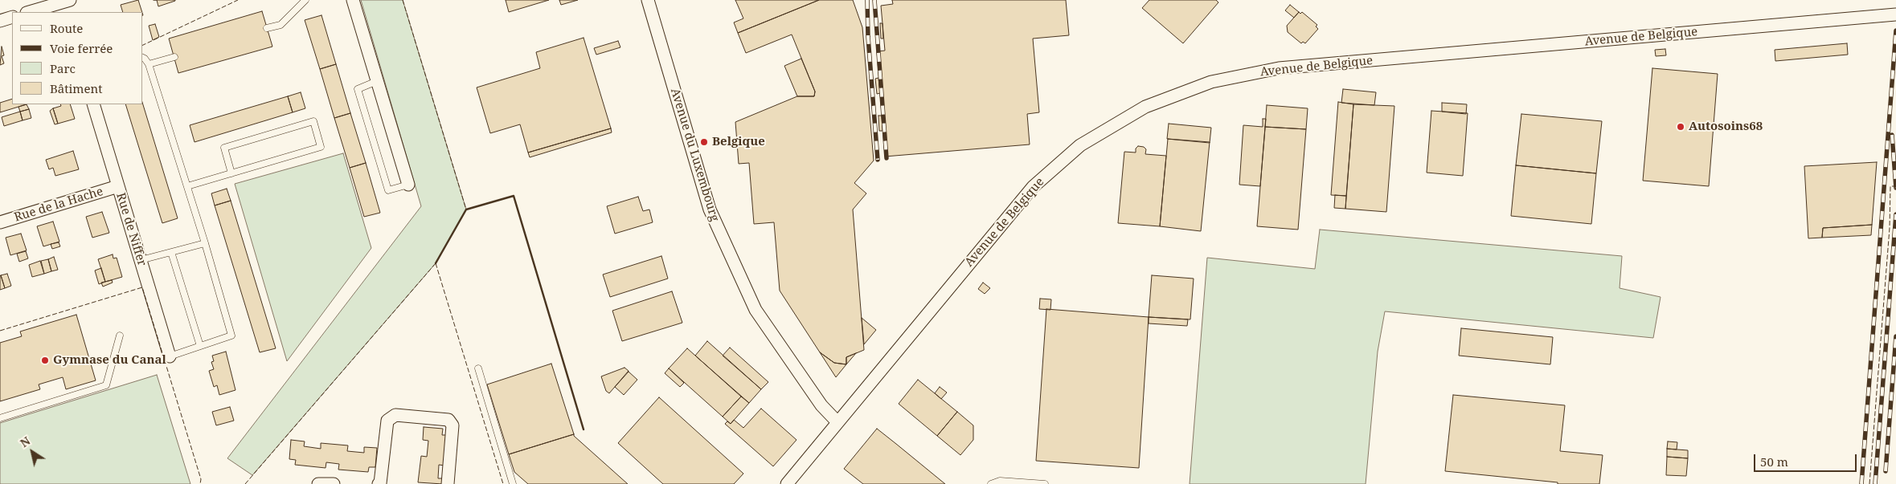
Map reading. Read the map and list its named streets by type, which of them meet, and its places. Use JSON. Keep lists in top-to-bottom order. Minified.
{"streets":{"street":["Avenue de Belgique","Avenue du Luxembourg","Rue de la Hache","Rue de Niffer"]},"crossings":[["Avenue de Belgique","Avenue du Luxembourg"],["Rue de la Hache","Rue de Niffer"]],"places":["Autosoins68","Belgique","Gymnase du Canal"],"legend":["Route","Voie ferrée","Parc","Bâtiment"],"scale_bar":"50 m","north":"top left"}
